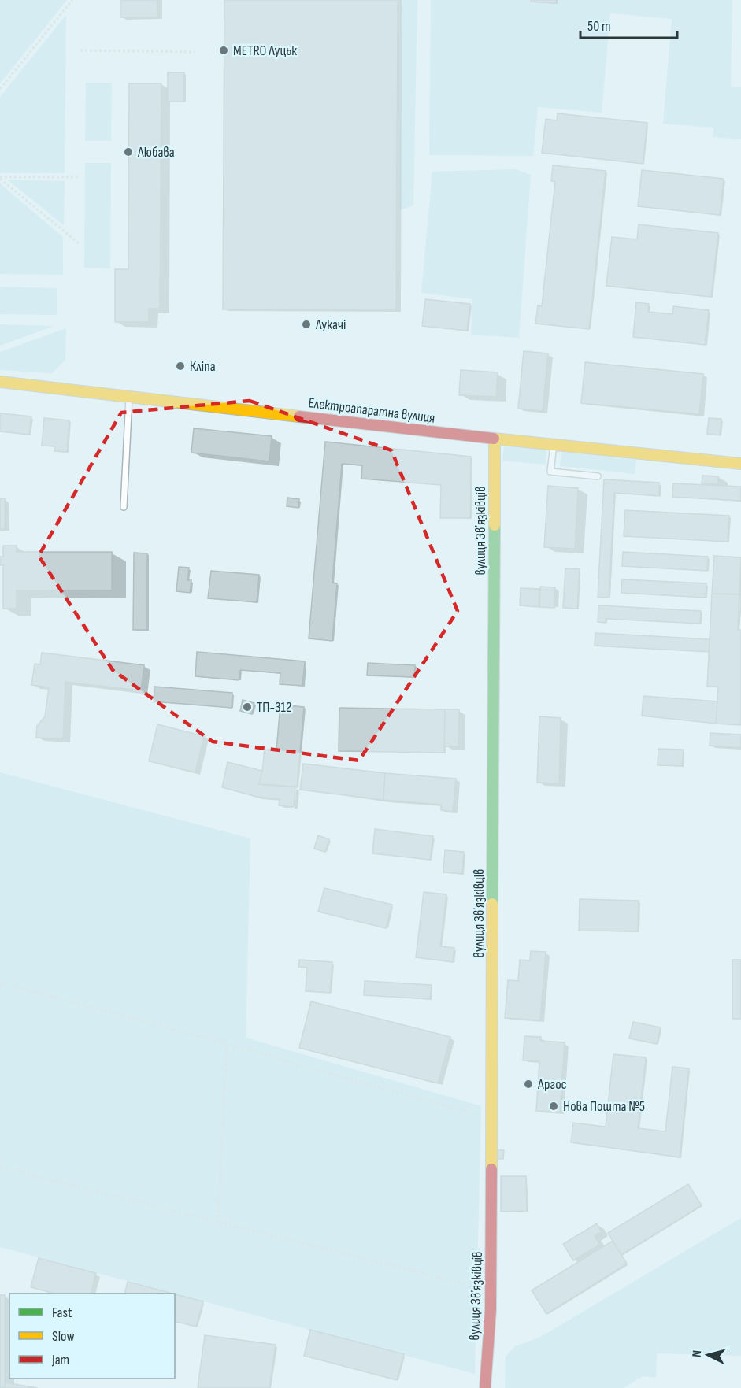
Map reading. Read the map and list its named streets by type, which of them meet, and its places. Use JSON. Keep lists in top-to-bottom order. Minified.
{"streets":{"street":["Електроапаратна вулиця","вулиця Звʼязківців"]},"crossings":[["Електроапаратна вулиця","вулиця Звʼязківців"]],"places":["METRO Луцьк","Любава","Лукачі","Кліпа","ТП-312","Аргос","Нова Пошта №5"],"legend":["Fast","Slow","Jam"],"scale_bar":"50 m","north":"left"}
